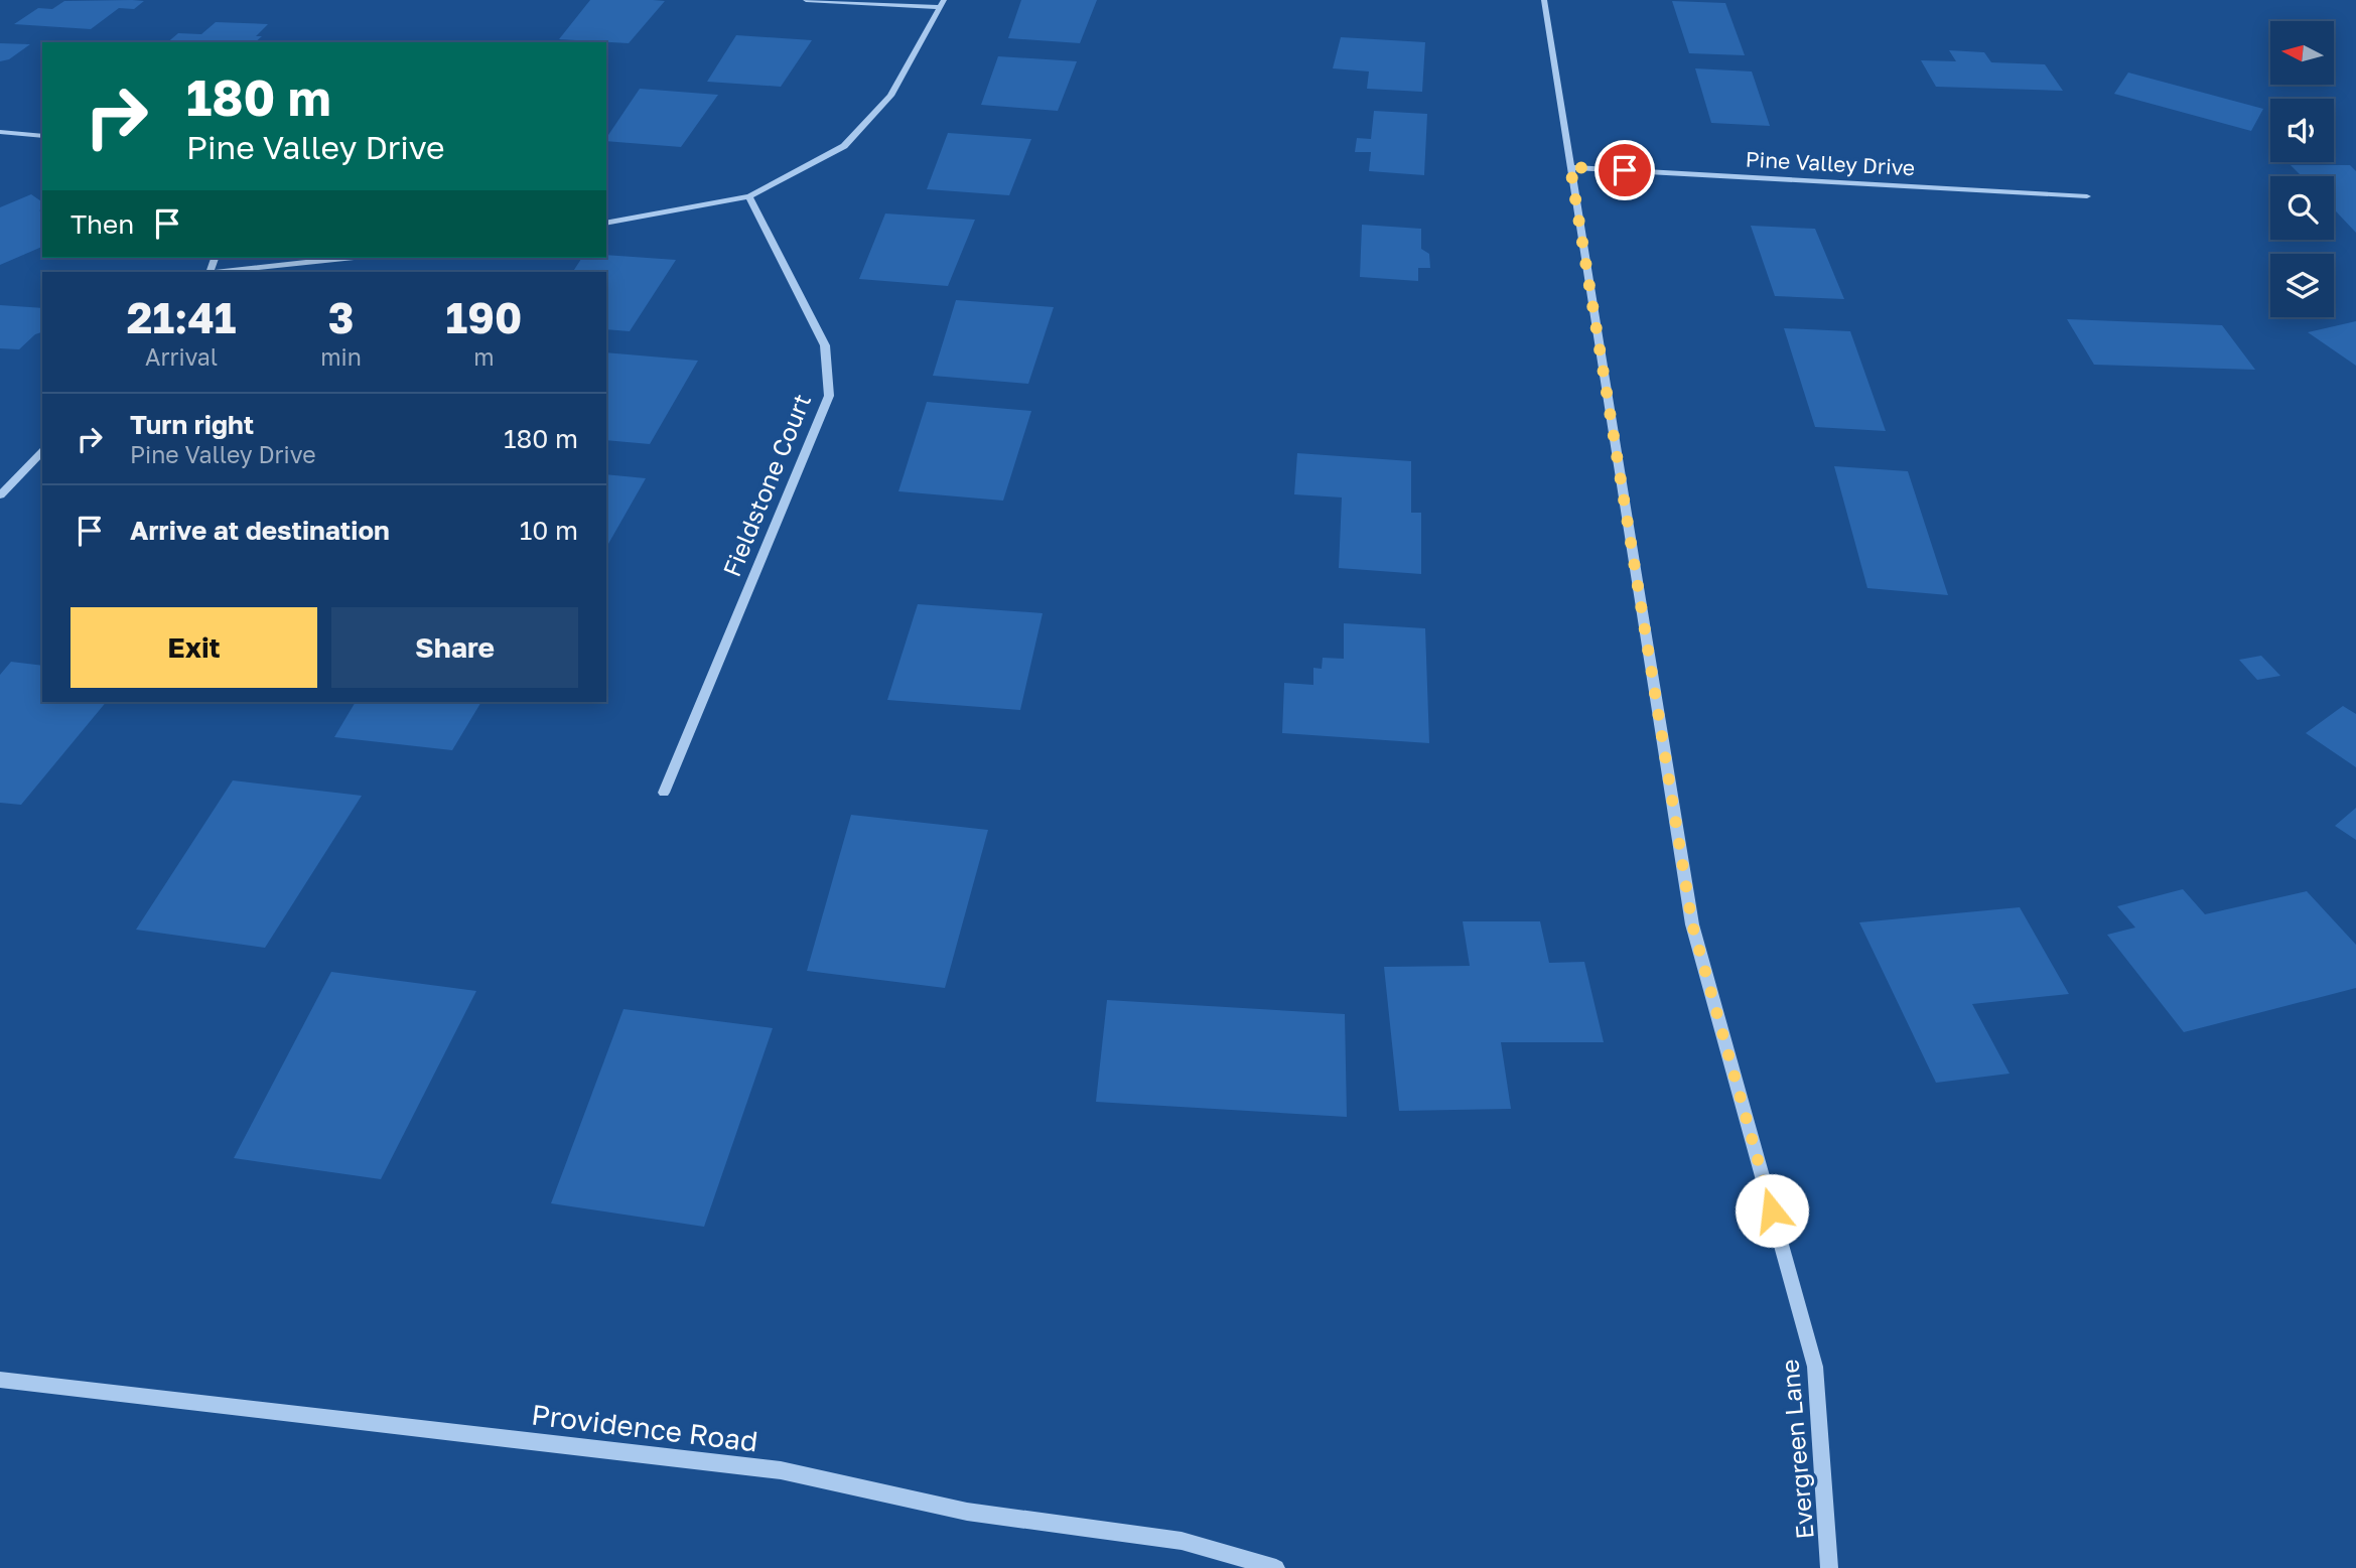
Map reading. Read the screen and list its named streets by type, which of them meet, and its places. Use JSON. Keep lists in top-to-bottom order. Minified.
{"streets":{"street":["Pine Valley Drive","Fieldstone Court","Providence Road","Evergreen Lane"]},"crossings":[["Pine Valley Drive","Evergreen Lane"]],"north":"left","page":{"turn":["180 m","Pine Valley Drive"],"then":"Then","eta":["21:41","Arrival","3","min","190","m"],"list":[{"name":"Turn right","note":"Pine Valley Drive","value":"180 m"},{"name":"Arrive at destination","value":"10 m"}],"buttons":["Exit","Share"]}}
